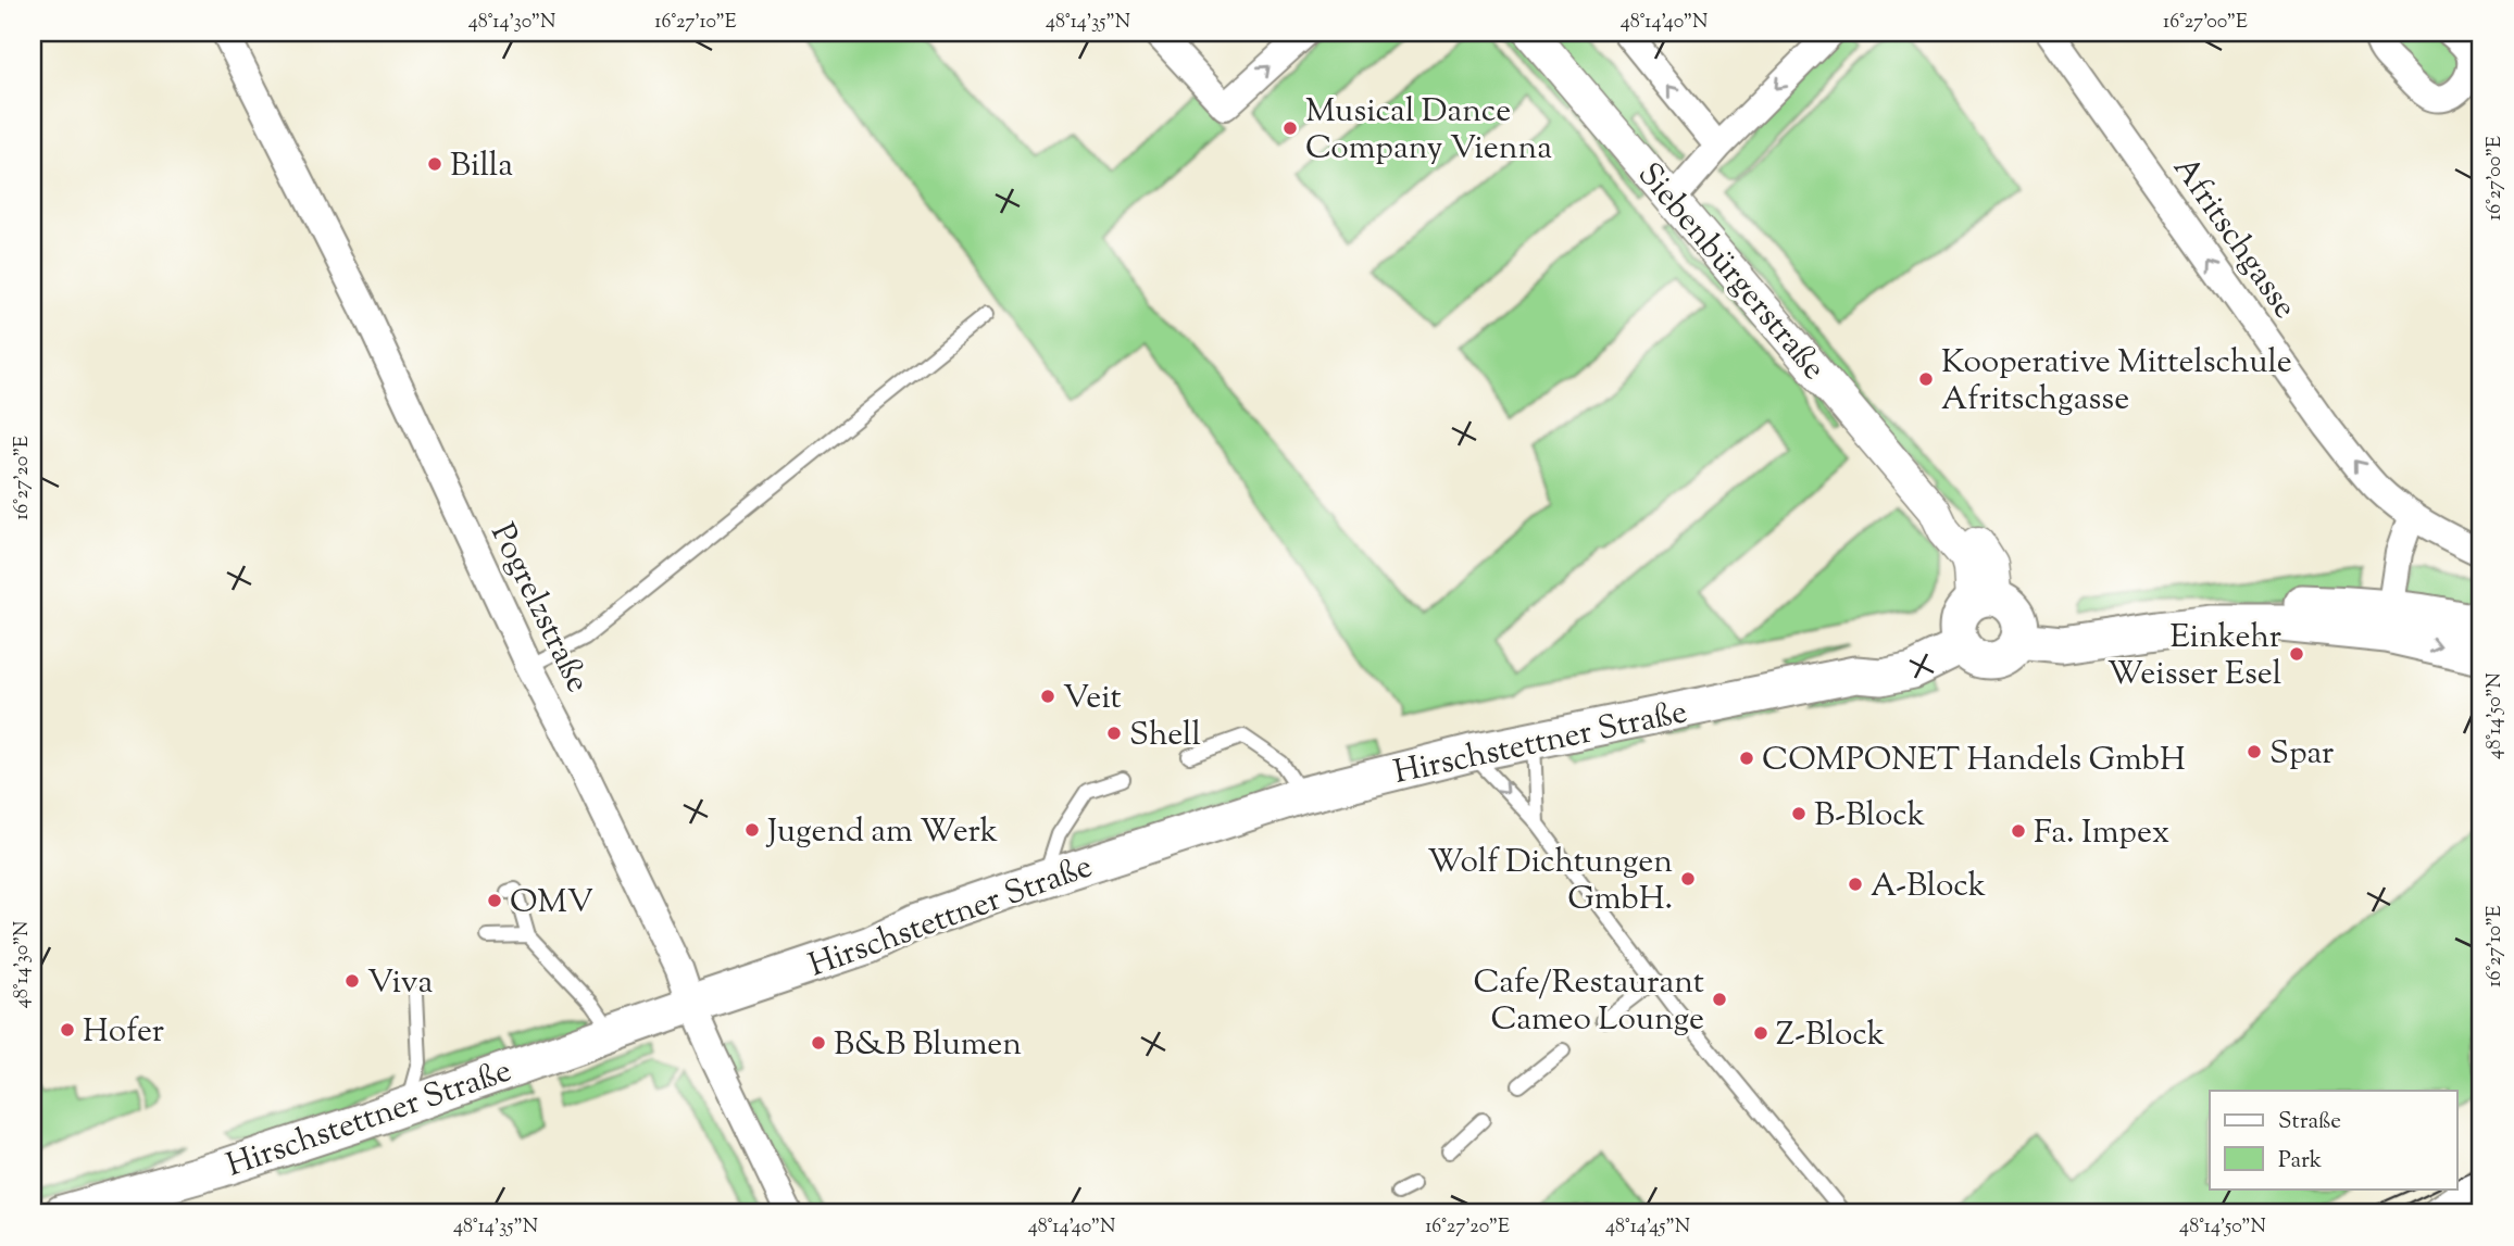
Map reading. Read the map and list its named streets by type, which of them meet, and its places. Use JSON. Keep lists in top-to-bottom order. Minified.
{"streets":{"main road":["Hirschstettner Straße"],"street":["Afritschgasse","Siebenbürgerstraße","Pogrelzstraße"]},"crossings":[["Siebenbürgerstraße","Hirschstettner Straße"],["Pogrelzstraße","Hirschstettner Straße"]],"one_way":["Afritschgasse"],"places":["Musical Dance Company Vienna","Billa","Kooperative Mittelschule Afritschgasse","Einkehr Weisser Esel","Veit","Shell","Spar","COMPONET Handels GmbH","B-Block","Jugend am Werk","Fa. Impex","Wolf Dichtungen GmbH.","A-Block","OMV","Viva","Cafe/Restaurant Cameo Lounge","Hofer","Z-Block","B&B Blumen"],"legend":["Straße","Park"],"coordinates":["48°14'30\"N","16°27'10\"E","48°14'35\"N","48°14'40\"N","16°27'00\"E","16°27'20\"E","48°14'50\"N","48°14'45\"N"]}
